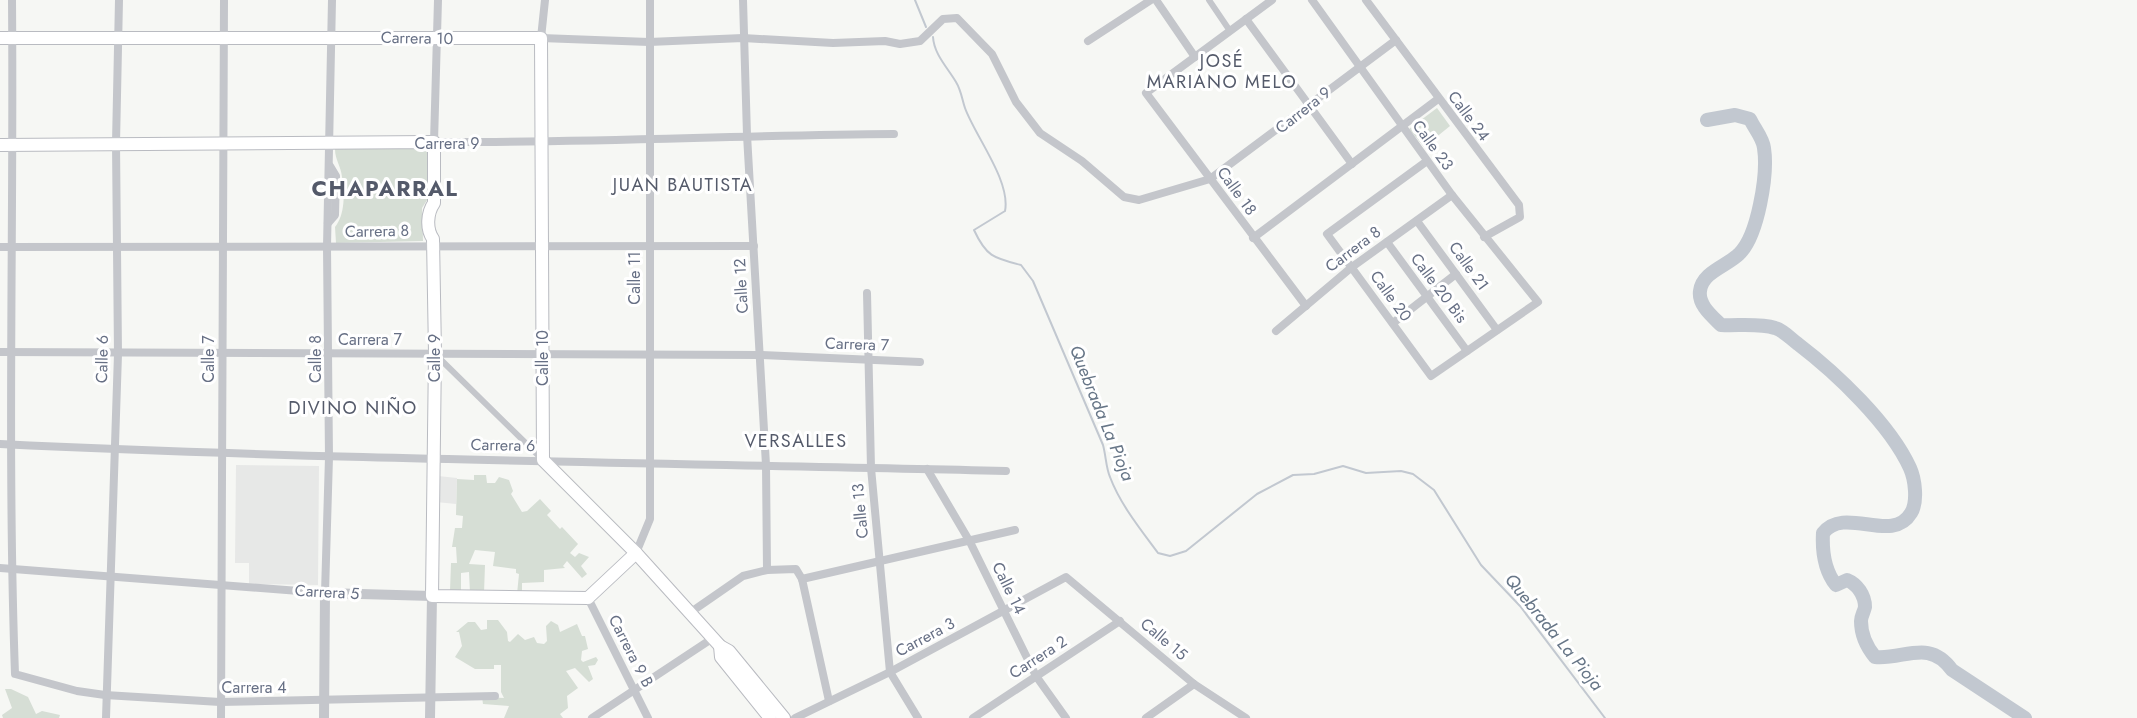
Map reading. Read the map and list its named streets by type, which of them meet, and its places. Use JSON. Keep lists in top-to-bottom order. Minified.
{"streets":{"main road":["Carrera 10","Carrera 9","Calle 9","Calle 10","Carrera 5"],"street":["Calle 24","Calle 23","Calle 18","Carrera 8","Calle 21","Calle 11","Calle 12","Calle 20 Bis","Calle 20","Carrera 7","Calle 6","Calle 7","Calle 8","Carrera 6","Calle 13","Calle 14","Carrera 3","Calle 15","Carrera 9 B","Carrera 2","Carrera 4"]},"crossings":[["Carrera 10","Carrera 9"],["Carrera 10","Calle 18"],["Carrera 10","Calle 11"],["Carrera 10","Calle 12"],["Carrera 10","Calle 9"],["Carrera 10","Calle 10"],["Carrera 10","Calle 6"],["Carrera 10","Calle 7"],["Carrera 10","Calle 8"],["Carrera 9","Calle 24"],["Carrera 9","Calle 23"],["Carrera 9","Calle 18"],["Carrera 9","Calle 11"],["Carrera 9","Calle 12"],["Carrera 9","Calle 9"],["Carrera 9","Calle 10"],["Carrera 9","Calle 6"],["Carrera 9","Calle 7"],["Carrera 9","Calle 8"],["Calle 24","Calle 23"],["Calle 23","Carrera 8"],["Calle 23","Calle 21"],["Calle 23","Calle 20"],["Calle 18","Carrera 8"],["Carrera 8","Calle 21"],["Carrera 8","Calle 11"],["Carrera 8","Calle 12"],["Carrera 8","Calle 20 Bis"],["Carrera 8","Calle 20"],["Carrera 8","Calle 9"],["Carrera 8","Calle 10"],["Carrera 8","Calle 6"],["Carrera 8","Calle 7"],["Carrera 8","Calle 8"],["Calle 11","Carrera 7"],["Calle 11","Carrera 6"],["Calle 12","Carrera 7"],["Calle 12","Carrera 6"],["Calle 20 Bis","Calle 20"],["Carrera 7","Calle 9"],["Carrera 7","Calle 10"],["Carrera 7","Calle 6"],["Carrera 7","Calle 7"],["Carrera 7","Calle 8"],["Carrera 7","Calle 13"],["Calle 9","Carrera 6"],["Calle 9","Carrera 5"],["Calle 9","Carrera 4"],["Calle 10","Carrera 6"],["Calle 6","Carrera 6"],["Calle 6","Carrera 5"],["Calle 6","Carrera 4"],["Calle 7","Carrera 6"],["Calle 7","Carrera 5"],["Calle 7","Carrera 4"],["Calle 8","Carrera 6"],["Calle 8","Carrera 5"],["Calle 8","Carrera 4"],["Carrera 6","Calle 13"],["Carrera 6","Calle 14"],["Calle 13","Carrera 3"],["Calle 14","Carrera 3"],["Calle 14","Carrera 2"],["Carrera 5","Carrera 9 B"],["Carrera 5","Carrera 4"],["Carrera 3","Calle 15"],["Calle 15","Carrera 2"]],"districts":["JOSÉ MARIANO MELO","JUAN BAUTISTA","CHAPARRAL","DIVINO NIÑO","VERSALLES"],"water":["Quebrada La Pioja"]}
